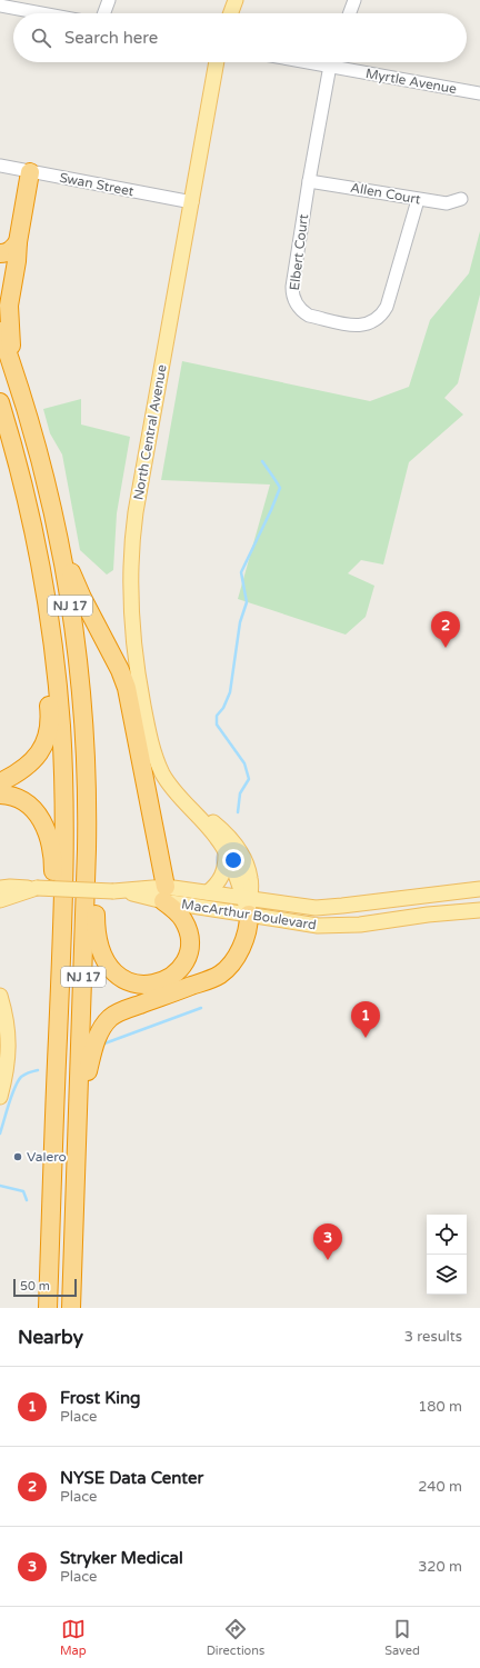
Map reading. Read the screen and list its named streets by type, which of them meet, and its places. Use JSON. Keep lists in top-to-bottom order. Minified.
{"streets":{"highway":["NJ 17"],"main road":["North Central Avenue","MacArthur Boulevard"],"street":["Myrtle Avenue","Swan Street","Allen Court","Elbert Court"]},"crossings":[["Swan Street","North Central Avenue"],["Allen Court","Elbert Court"],["North Central Avenue","MacArthur Boulevard"]],"places":["Valero"],"scale_bar":"50 m","page":{"search":"Search here","pins":["2","1","3"],"scale":"50 m","heading":["Nearby","3 results"],"list":[{"mark":"1","name":"Frost King","note":"Place","value":"180 m"},{"mark":"2","name":"NYSE Data Center","note":"Place","value":"240 m"},{"mark":"3","name":"Stryker Medical","note":"Place","value":"320 m"}],"nav":["Map","Directions","Saved"]}}
